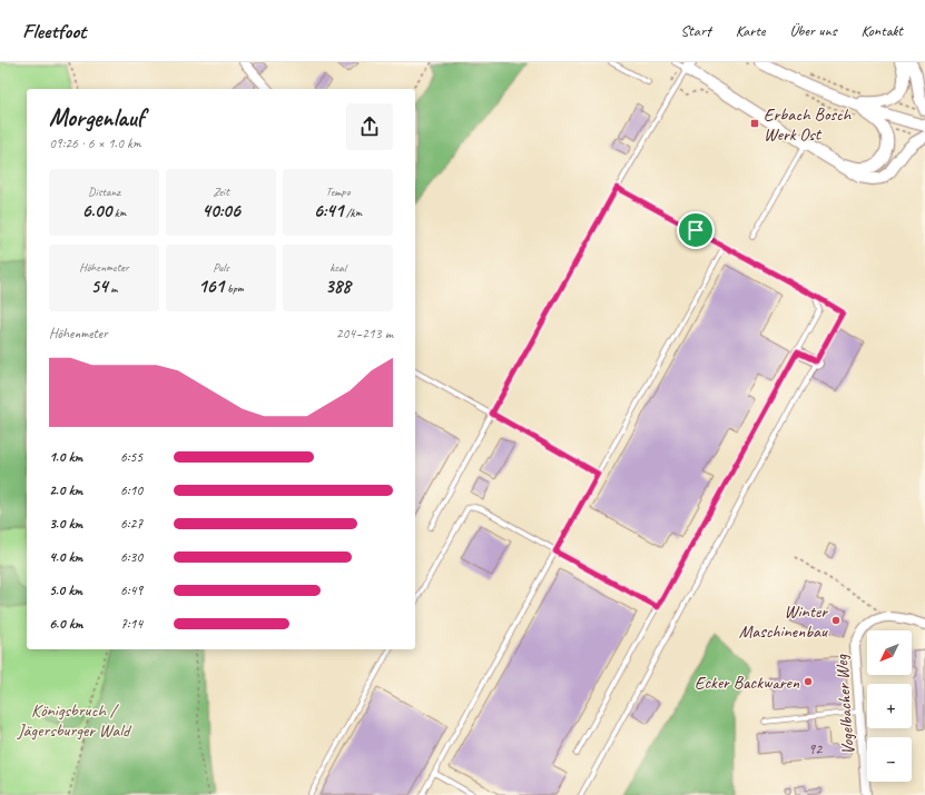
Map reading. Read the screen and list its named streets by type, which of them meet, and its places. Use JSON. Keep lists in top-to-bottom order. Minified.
{"streets":{"street":["Vogelbacher Weg"]},"parks":["Königsbruch / Jägersburger Wald"],"places":{"transit":["Erbach Bosch Werk Ost"],"other":["Winter Maschinenbau","Ecker Backwaren"]},"house_numbers":["92"],"north":"bottom left","page":{"header":"Fleetfoot","nav":["Start","Karte","Über uns","Kontakt"],"heading":["Morgenlauf","09:26 · 6 × 1.0 km"],"stats":[["Distanz","6.00 km"],["Zeit","40:06"],["Tempo","6:41 /km"],["Höhenmeter","54 m"],["Puls","161 bpm"],["kcal","388"]],"chart":["Höhenmeter","204–213 m"],"list":[{"name":"1.0 km","note":"6:55"},{"name":"2.0 km","note":"6:10"},{"name":"3.0 km","note":"6:27"},{"name":"4.0 km","note":"6:30"},{"name":"5.0 km","note":"6:49"},{"name":"6.0 km","note":"7:14"}],"map_buttons":["+","−"]}}
